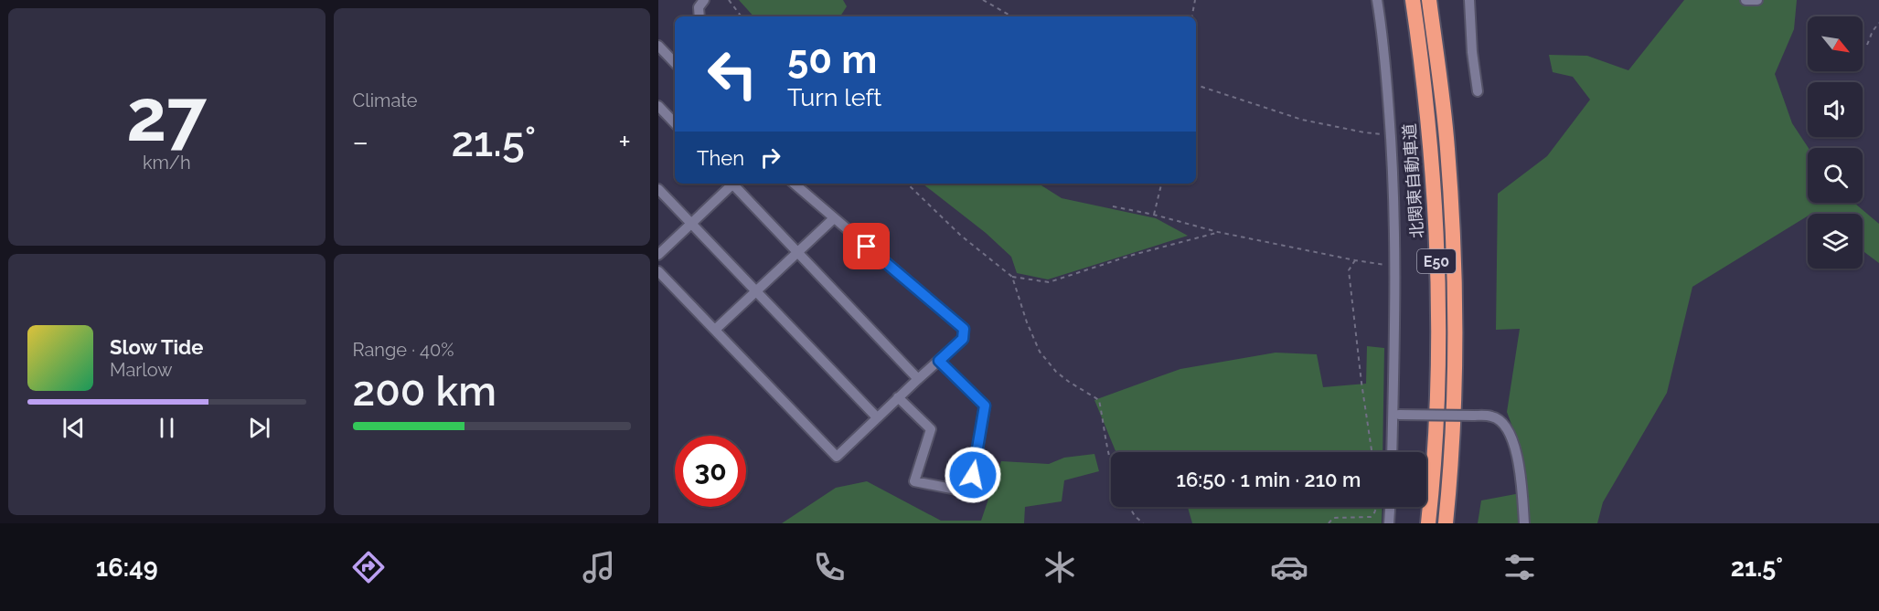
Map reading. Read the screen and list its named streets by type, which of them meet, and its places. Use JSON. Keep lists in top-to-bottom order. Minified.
{"streets":{"highway":["北関東自動車道","E50"]},"north":"bottom right","page":{"tile":[["27","km/h"],"Climate",["Range · 40%","200 km"]],"turn":["50 m","Turn left"],"heat":["−","21.5°","+"],"then":"Then","song":["Slow Tide","Marlow"],"limit":"30","trip":"16:50 · 1 min · 210 m","tabs":["16:49","21.5°"]}}
